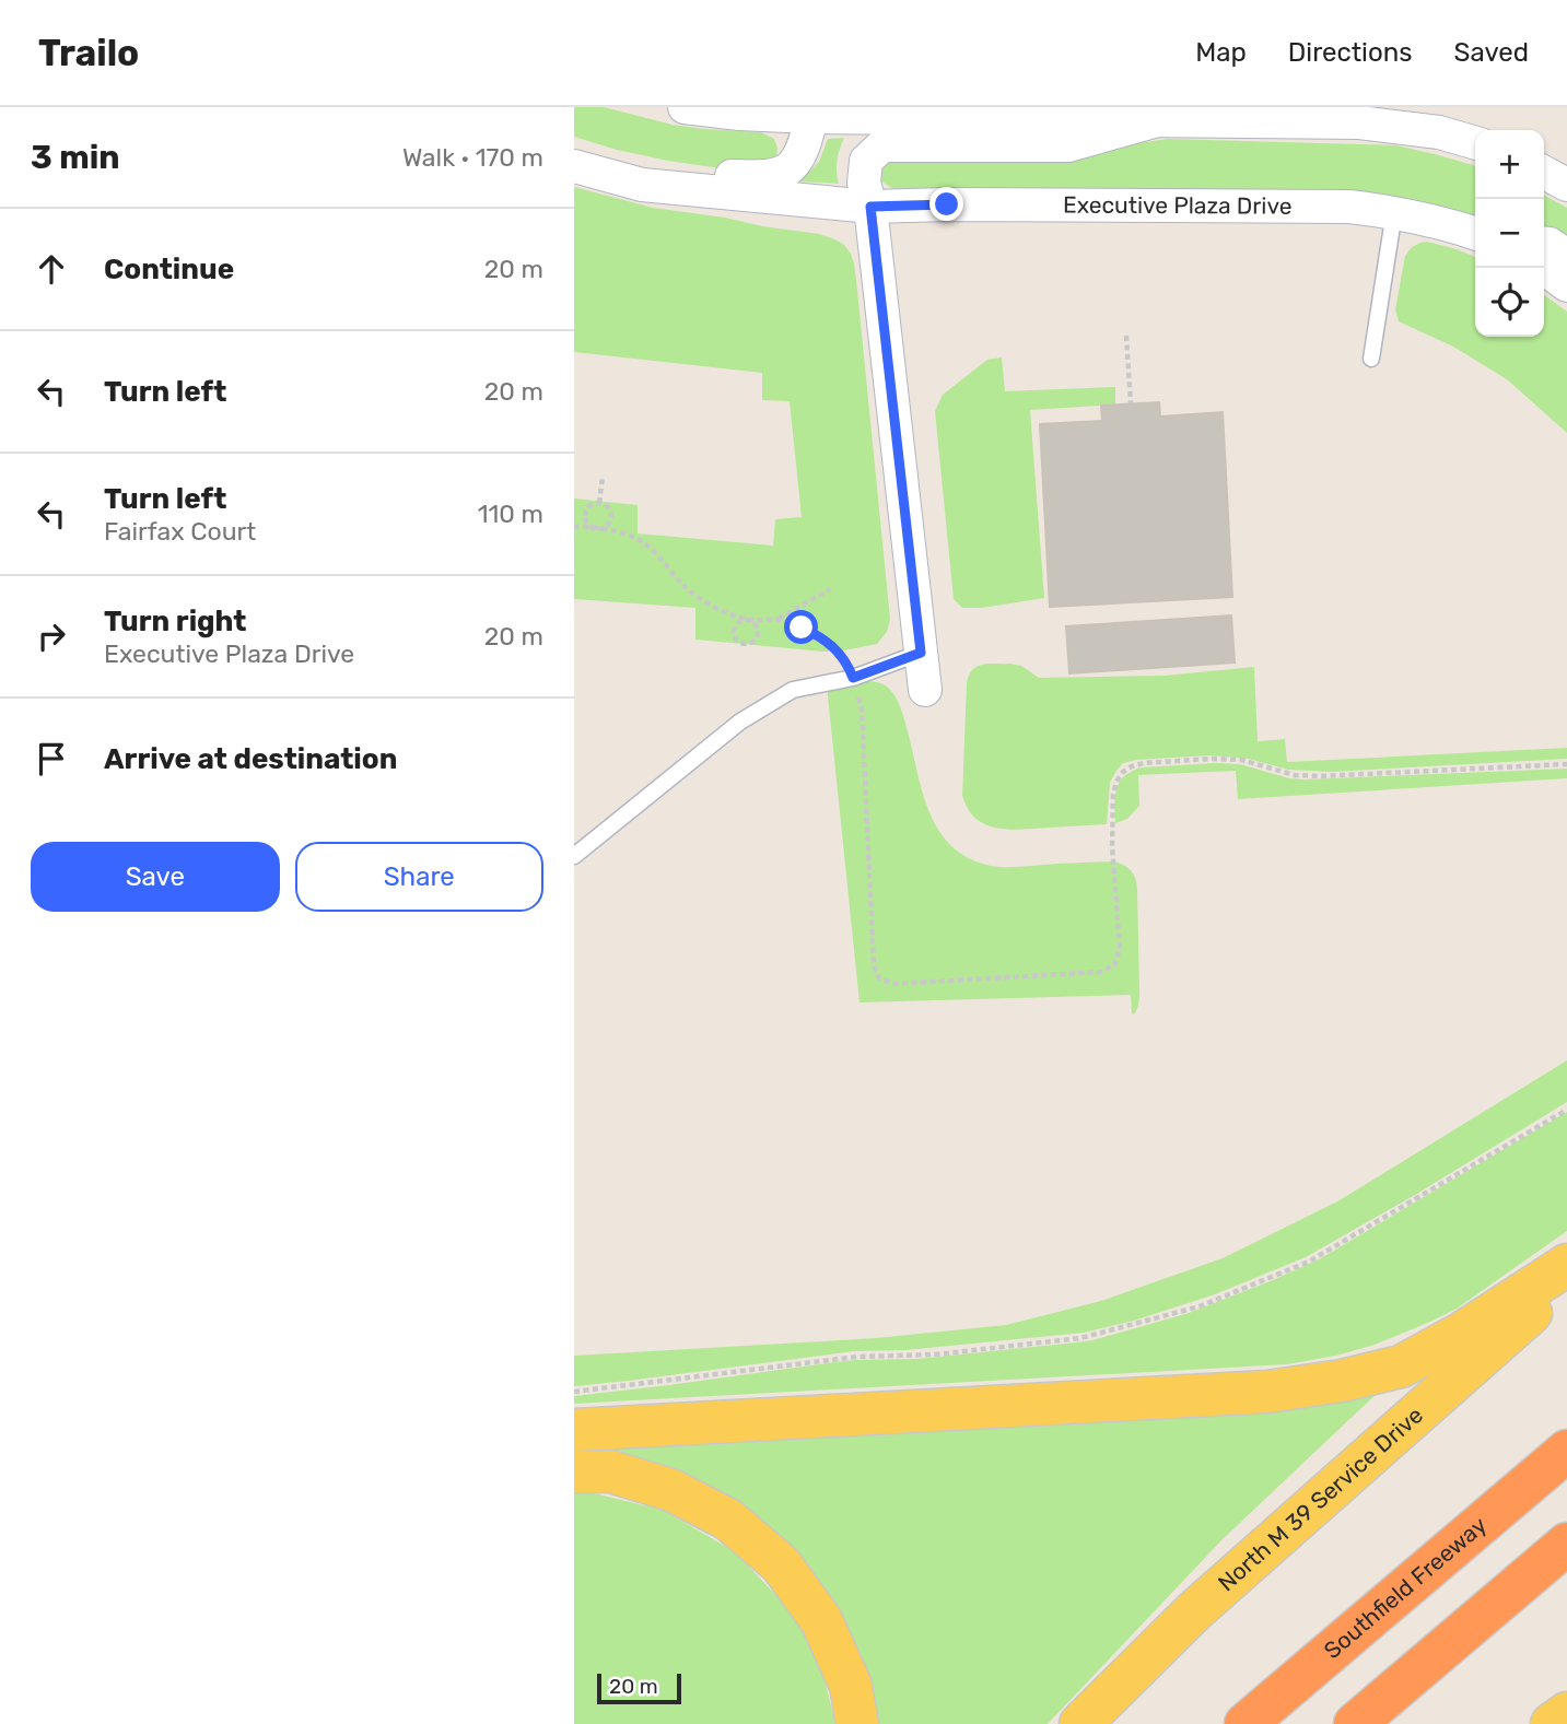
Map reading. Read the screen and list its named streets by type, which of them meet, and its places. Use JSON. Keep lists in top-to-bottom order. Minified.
{"streets":{"highway":["Southfield Freeway"],"main road":["North M 39 Service Drive"],"street":["Executive Plaza Drive"]},"scale_bar":"20 m","page":{"header":"Trailo","nav":["Map","Directions","Saved"],"heading":["3 min","Walk · 170 m"],"map_buttons":["+","−"],"list":[["Continue","20 m"],["Turn left","20 m"],["Turn left","Fairfax Court","110 m"],["Turn right","Executive Plaza Drive","20 m"],"Arrive at destination"],"buttons":["Save","Share"],"scale":"20 m"}}
